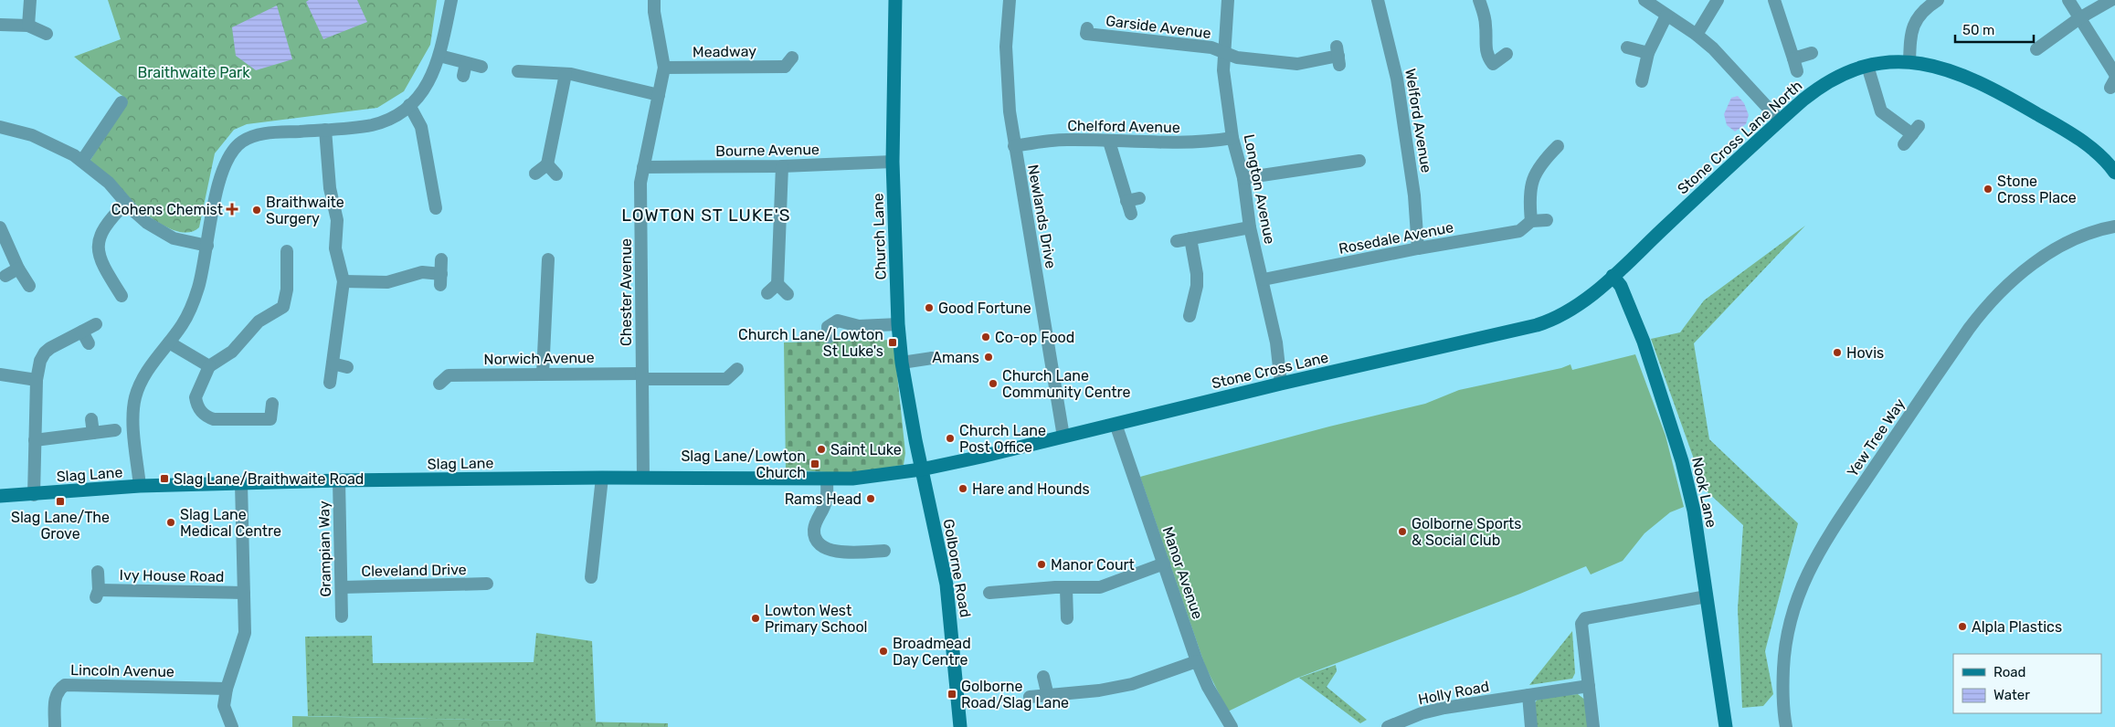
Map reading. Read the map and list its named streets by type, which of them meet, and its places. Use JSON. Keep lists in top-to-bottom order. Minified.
{"streets":{"street":["Garside Avenue","Meadway","Welford Avenue","Chelford Avenue","Stone Cross Lane North","Bourne Avenue","Longton Avenue","Newlands Drive","Church Lane","Rosedale Avenue","Chester Avenue","Norwich Avenue","Stone Cross Lane","Yew Tree Way","Slag Lane","Nook Lane","Grampian Way","Golborne Road","Cleveland Drive","Manor Avenue","Ivy House Road","Lincoln Avenue","Holly Road"]},"crossings":[["Garside Avenue","Longton Avenue"],["Meadway","Chester Avenue"],["Welford Avenue","Rosedale Avenue"],["Chelford Avenue","Longton Avenue"],["Chelford Avenue","Newlands Drive"],["Stone Cross Lane North","Stone Cross Lane"],["Stone Cross Lane North","Nook Lane"],["Bourne Avenue","Church Lane"],["Bourne Avenue","Chester Avenue"],["Longton Avenue","Rosedale Avenue"],["Longton Avenue","Stone Cross Lane"],["Newlands Drive","Stone Cross Lane"],["Church Lane","Stone Cross Lane"],["Church Lane","Slag Lane"],["Church Lane","Golborne Road"],["Chester Avenue","Norwich Avenue"],["Chester Avenue","Slag Lane"],["Stone Cross Lane","Slag Lane"],["Stone Cross Lane","Nook Lane"],["Stone Cross Lane","Golborne Road"],["Stone Cross Lane","Manor Avenue"],["Slag Lane","Grampian Way"],["Slag Lane","Golborne Road"],["Grampian Way","Cleveland Drive"]],"districts":["LOWTON ST LUKE'S"],"parks":["Braithwaite Park"],"places":{"other":["Stone Cross Place","Braithwaite Surgery","Good Fortune","Co-op Food","Hovis","Amans","Church Lane Community Centre","Church Lane Post Office","Saint Luke","Hare and Hounds","Rams Head","Slag Lane Medical Centre","Golborne Sports & Social Club","Manor Court","Lowton West Primary School","Alpla Plastics","Broadmead Day Centre"],"health":["Cohens Chemist"],"transit":["Church Lane/Lowton St Luke's","Slag Lane/Lowton Church","Slag Lane/Braithwaite Road","Slag Lane/The Grove","Golborne Road/Slag Lane"]},"legend":["Road","Water"],"scale_bar":"50 m"}
